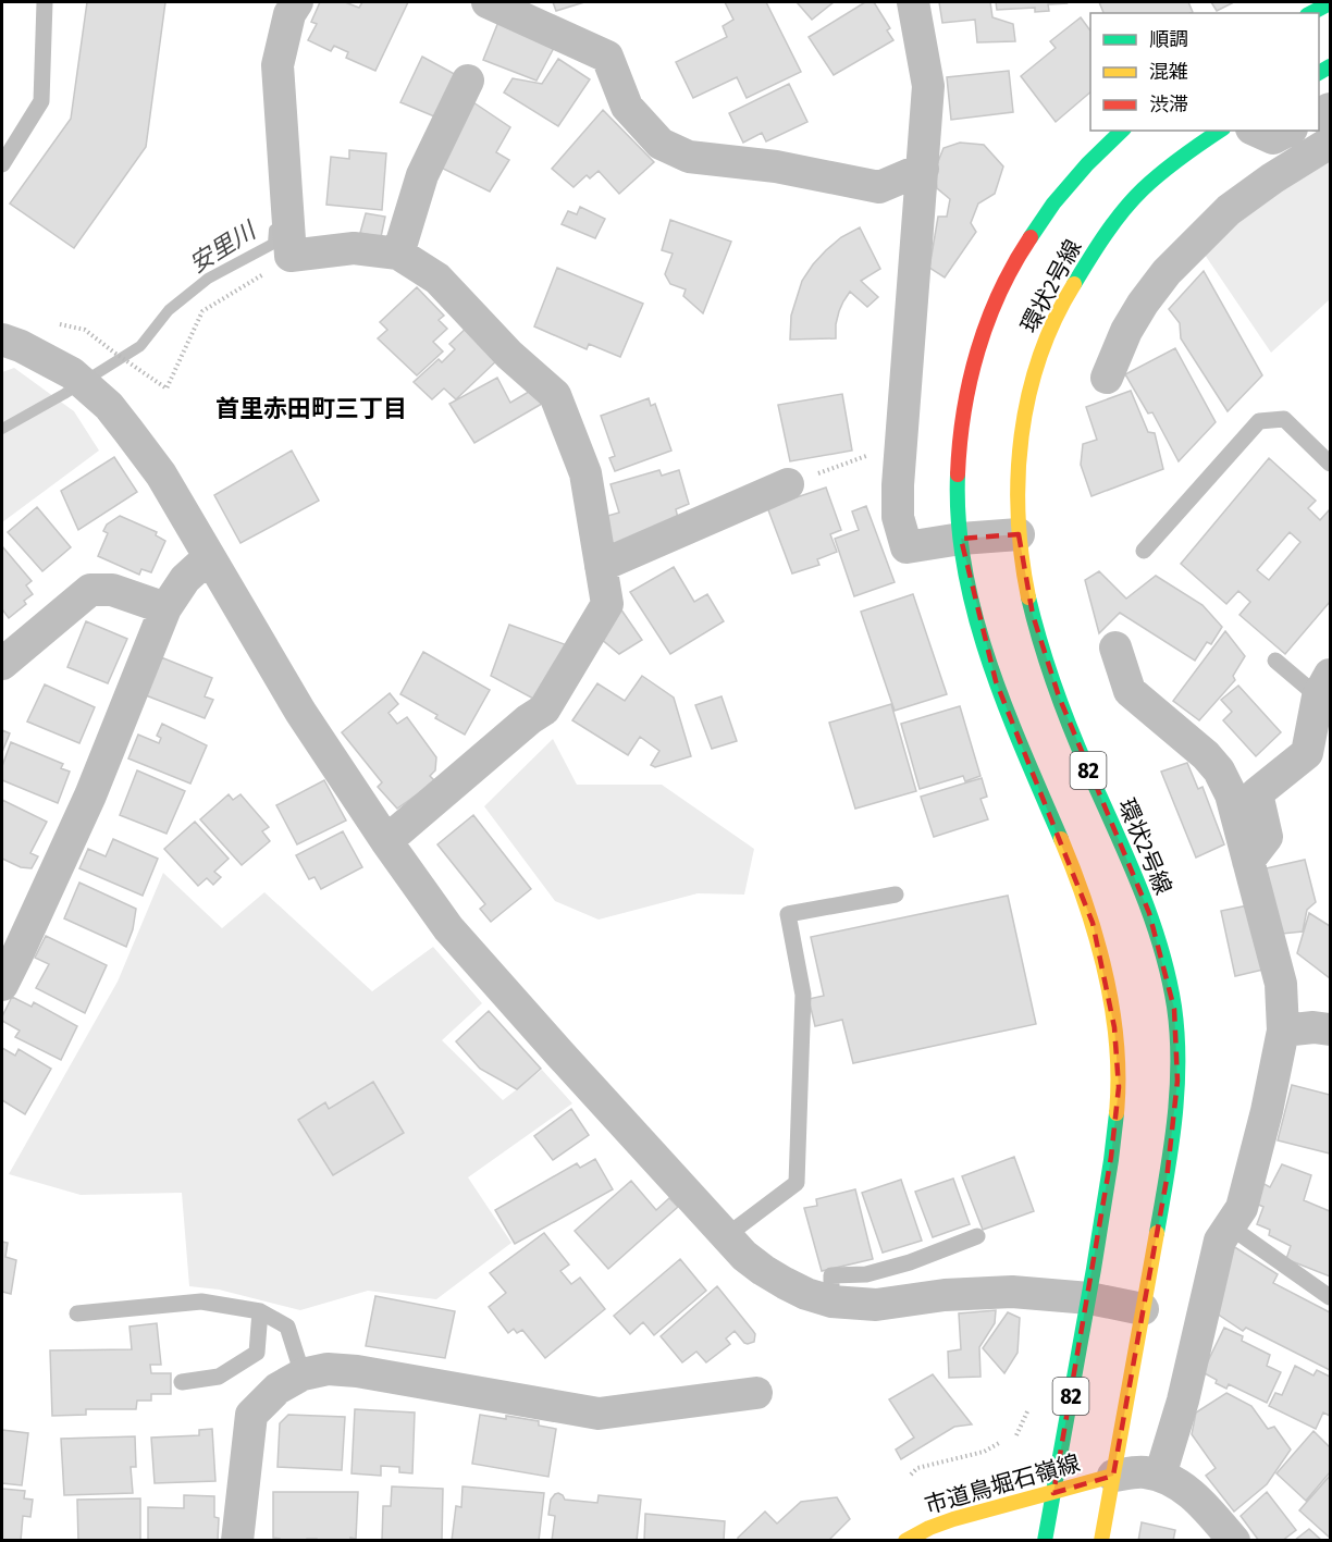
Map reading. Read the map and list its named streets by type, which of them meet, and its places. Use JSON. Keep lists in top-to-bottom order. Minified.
{"streets":{"main road":["環状2号線","82","市道鳥堀石嶺線"]},"crossings":[["環状2号線","82"],["環状2号線","市道鳥堀石嶺線"],["82","市道鳥堀石嶺線"]],"districts":["首里赤田町三丁目"],"water":["安里川"],"legend":["順調","混雑","渋滞"]}
